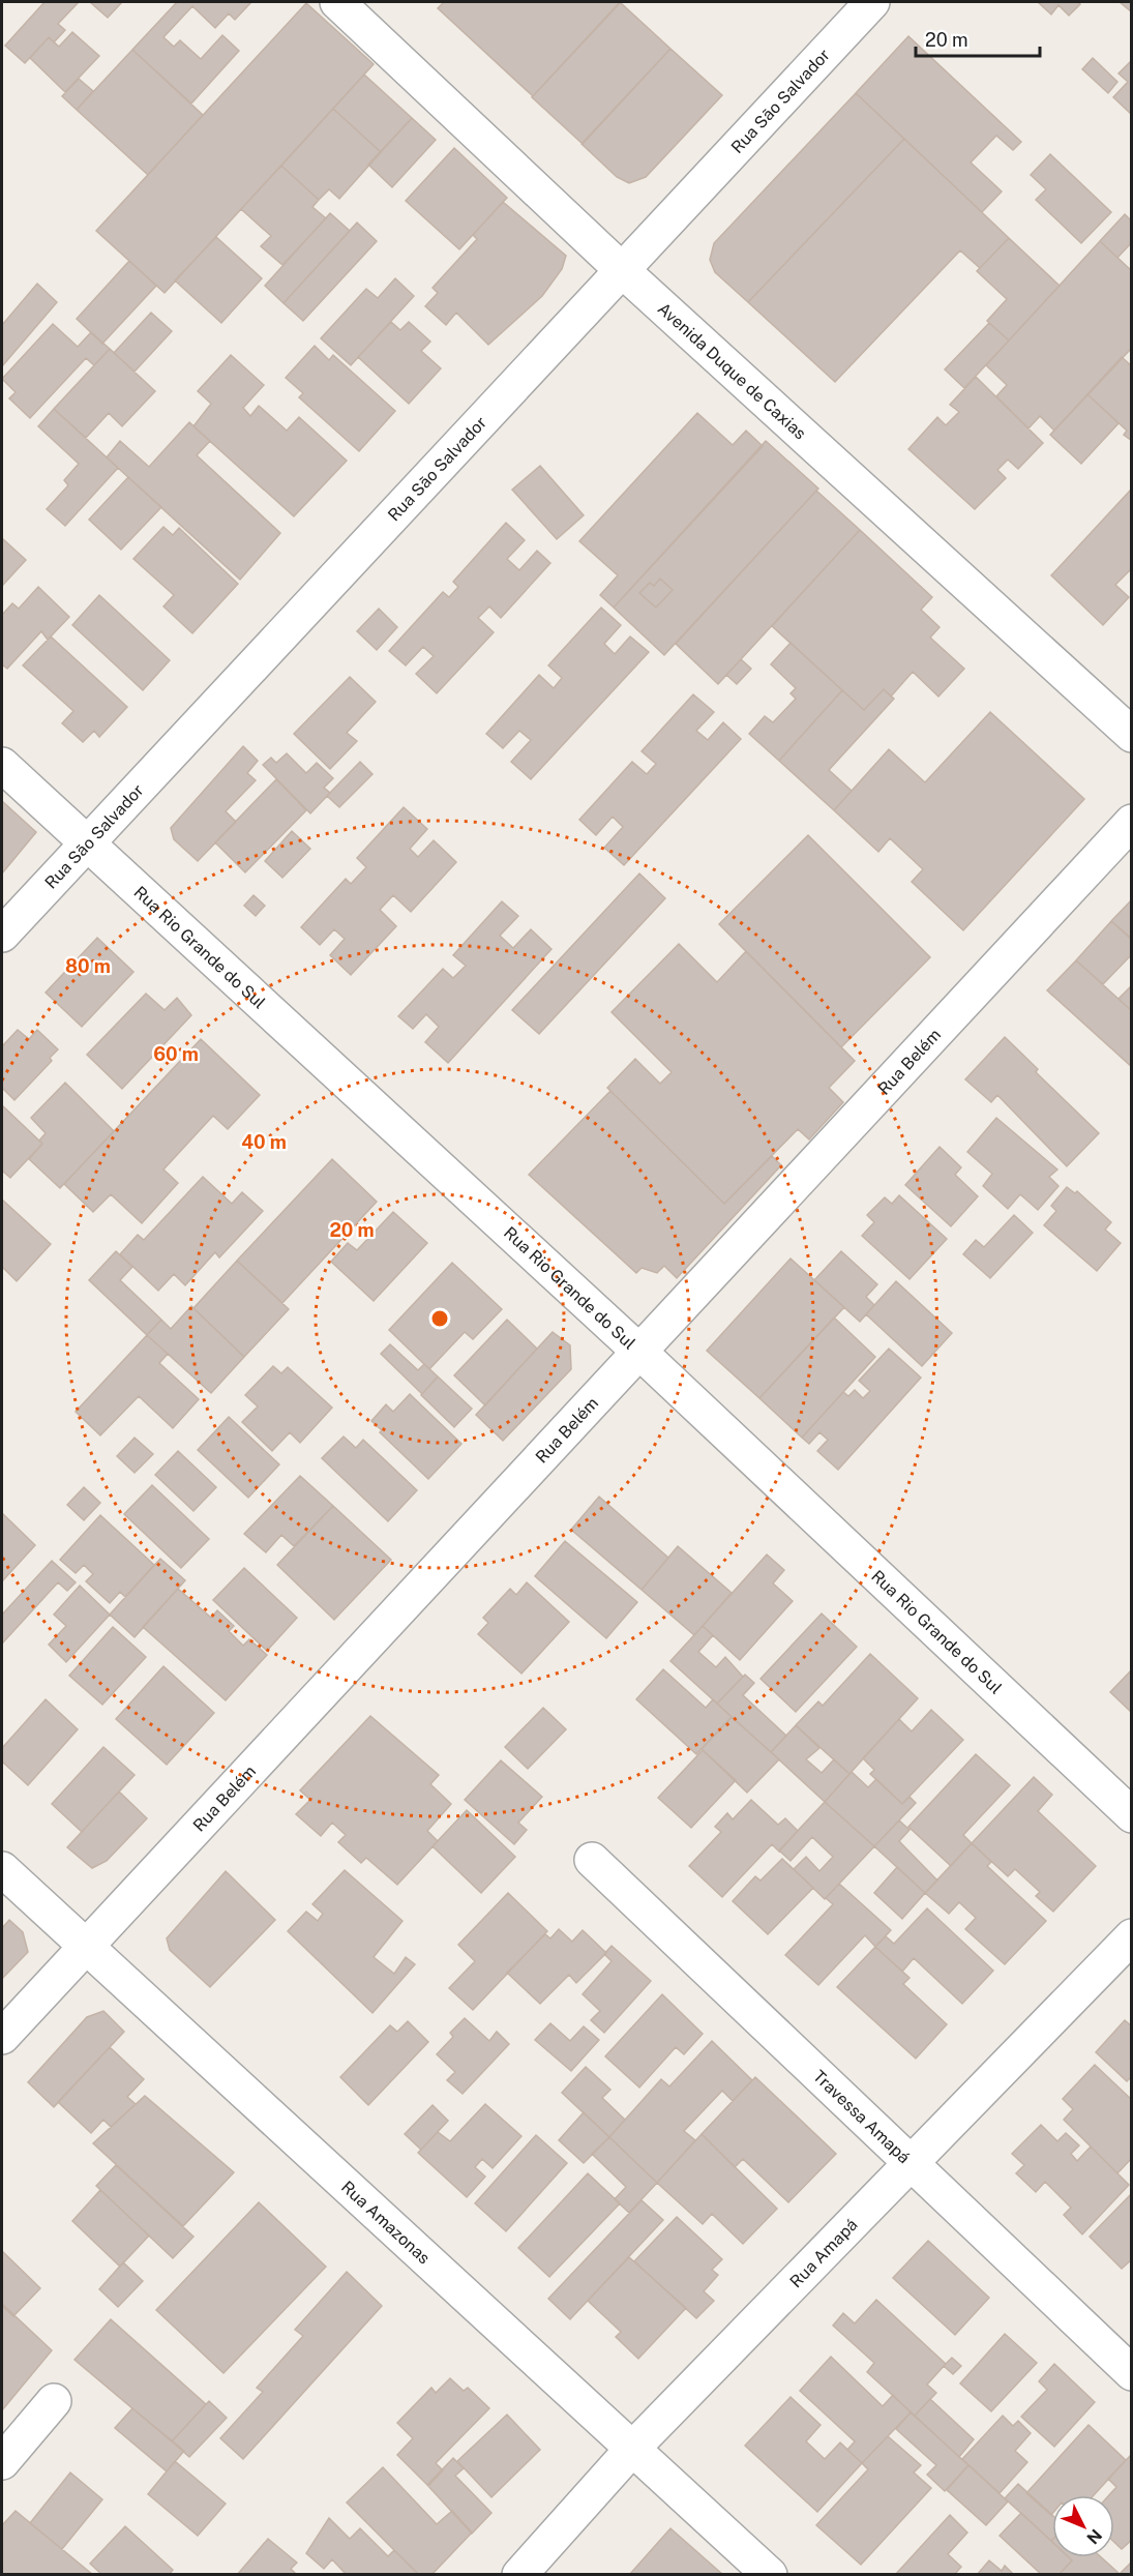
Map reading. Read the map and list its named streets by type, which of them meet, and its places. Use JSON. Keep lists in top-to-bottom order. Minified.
{"streets":{"street":["Rua São Salvador","Avenida Duque de Caxias","Rua Rio Grande do Sul","Rua Belém","Travessa Amapá","Rua Amazonas","Rua Amapá"]},"crossings":[["Rua São Salvador","Avenida Duque de Caxias"],["Rua São Salvador","Rua Rio Grande do Sul"],["Rua Rio Grande do Sul","Rua Belém"],["Rua Belém","Rua Amazonas"],["Travessa Amapá","Rua Amapá"],["Rua Amazonas","Rua Amapá"]],"scale_bar":"20 m","north":"bottom right","rings":["80 m","60 m","40 m","20 m"]}
